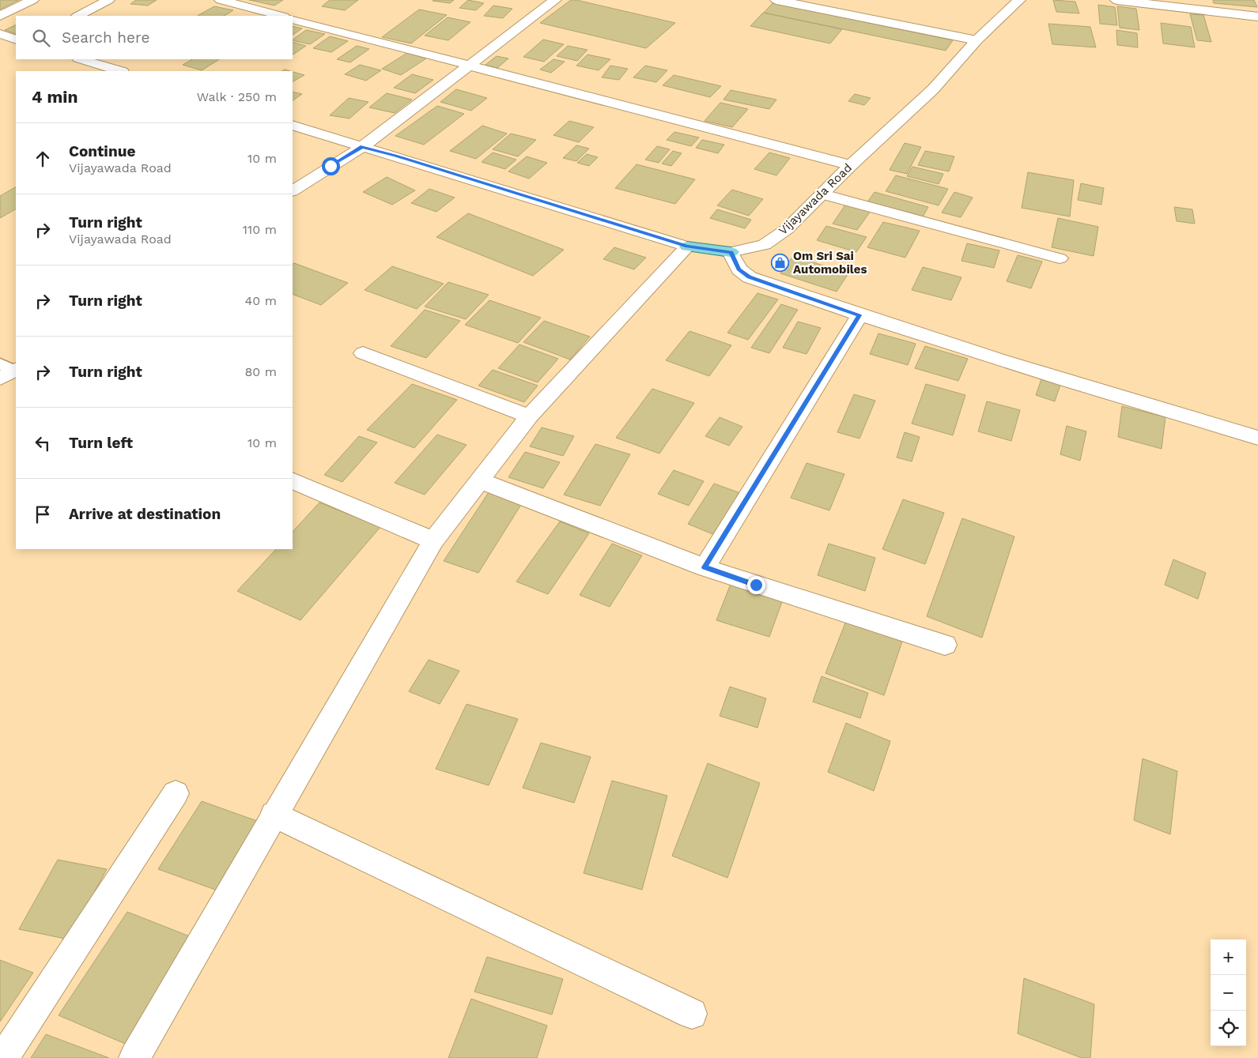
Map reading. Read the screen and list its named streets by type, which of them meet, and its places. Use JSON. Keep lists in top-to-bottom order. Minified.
{"streets":{"main road":["Vijayawada Road"]},"places":{"shop":["Om Sri Sai Automobiles"]},"page":{"search":"Search here","heading":["4 min","Walk · 250 m"],"list":[["Continue","Vijayawada Road","10 m"],["Turn right","Vijayawada Road","110 m"],["Turn right","40 m"],["Turn right","80 m"],["Turn left","10 m"],"Arrive at destination"],"map_buttons":["+","−"]}}
